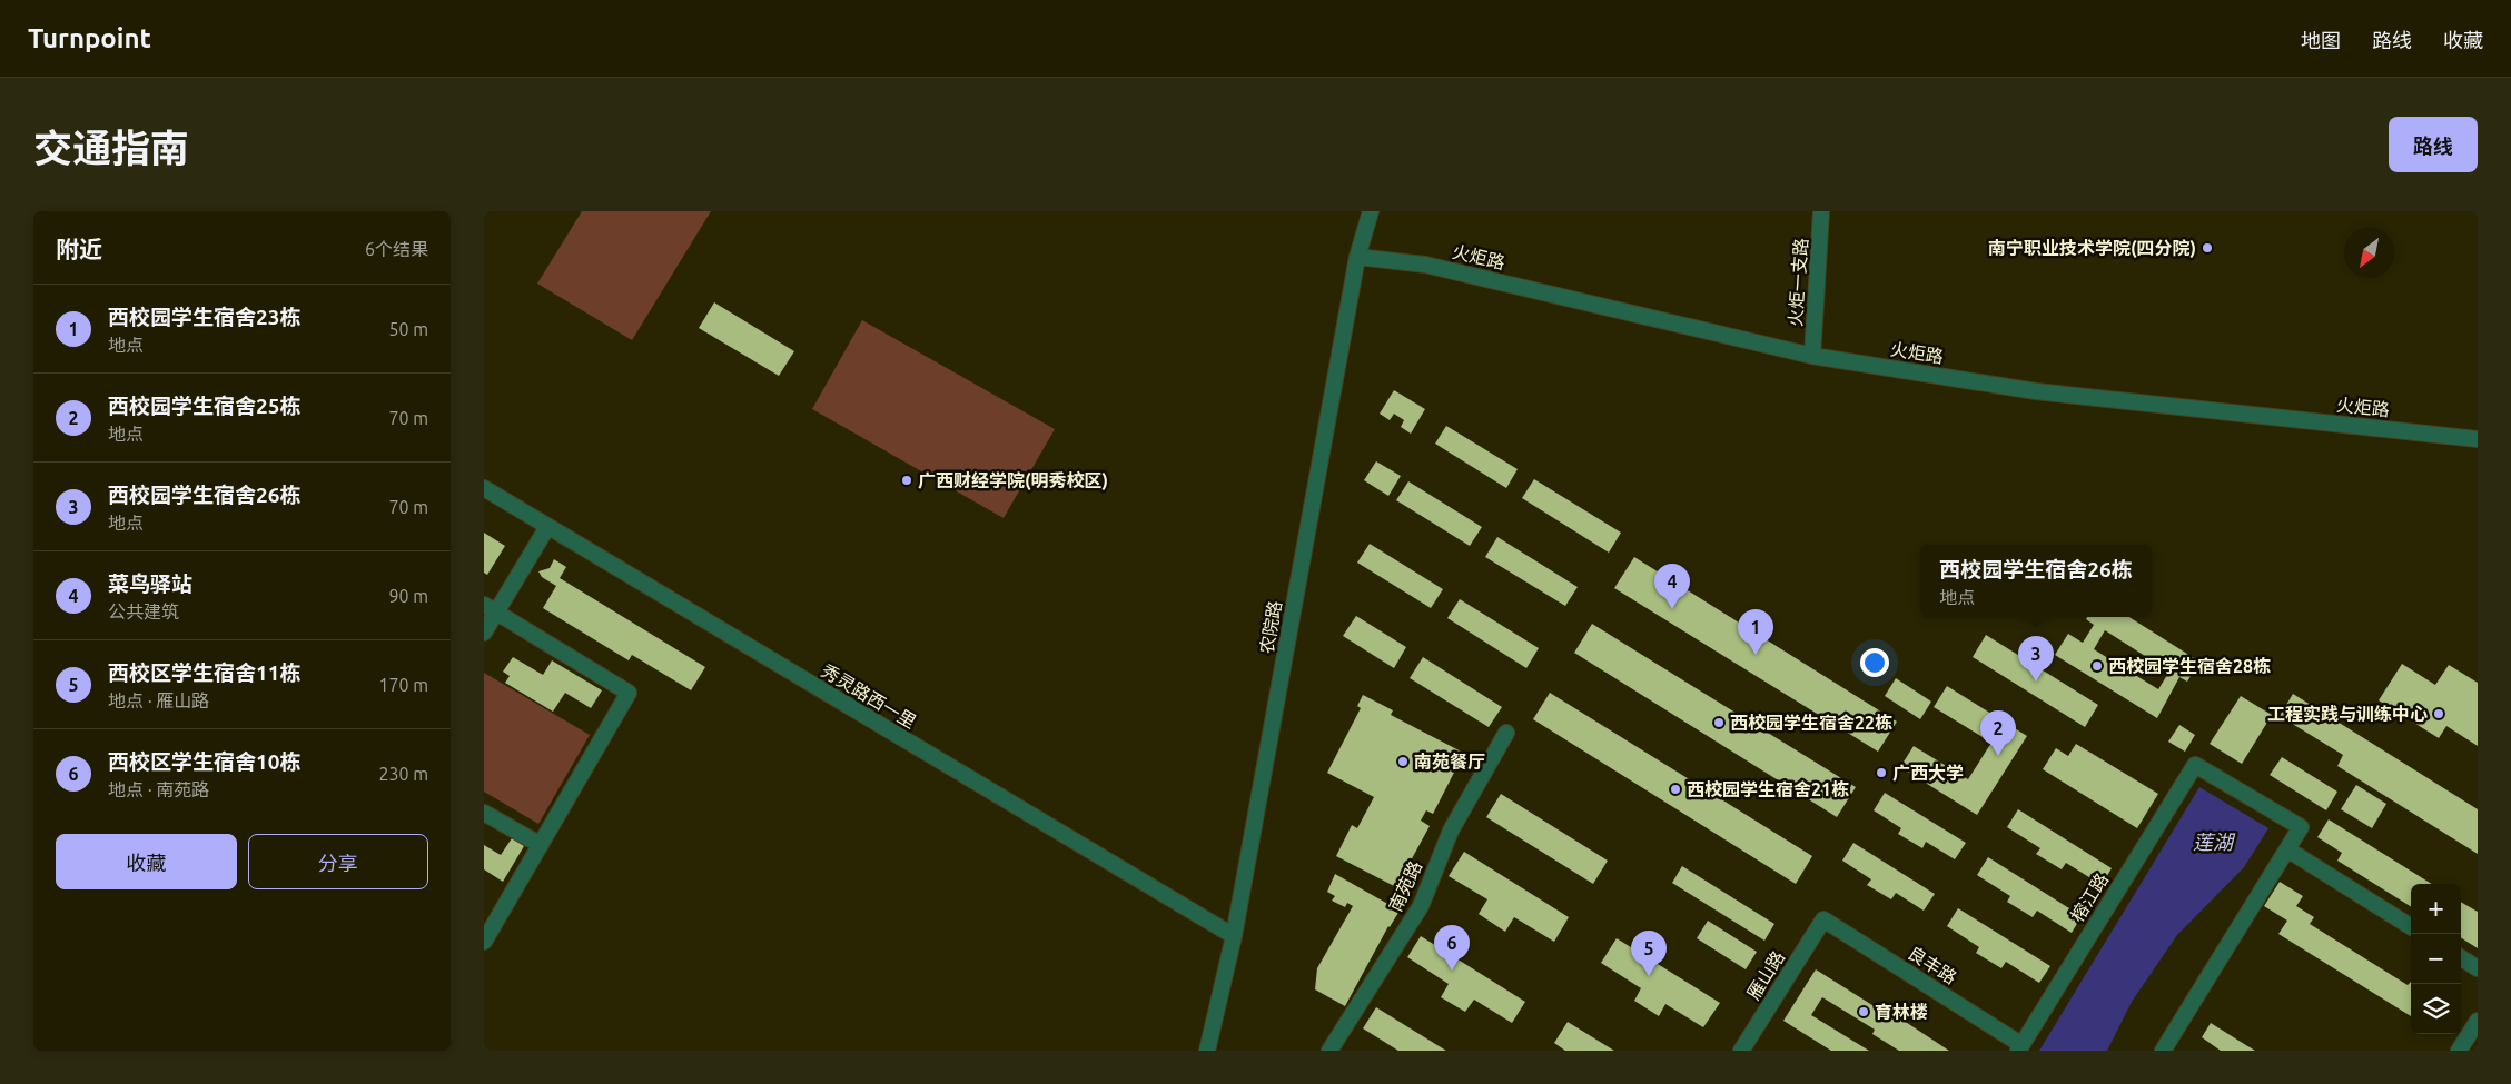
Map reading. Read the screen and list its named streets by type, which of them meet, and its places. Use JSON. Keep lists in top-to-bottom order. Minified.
{"streets":{"street":["火炬路","火炬一支路","农院路","秀灵路西一里","南苑路","榕江路","良丰路","雁山路"]},"crossings":[["火炬路","火炬一支路"],["火炬路","农院路"],["农院路","秀灵路西一里"],["榕江路","良丰路"],["良丰路","雁山路"]],"water":["莲湖"],"places":["南宁职业技术学院(四分院)","广西财经学院(明秀校区)","西校园学生宿舍28栋","工程实践与训练中心","西校园学生宿舍22栋","南苑餐厅","广西大学","西校园学生宿舍21栋","育林楼"],"north":"bottom left","page":{"header":"Turnpoint","nav":["地图","路线","收藏"],"title":"交通指南","buttons":["路线",["收藏","分享"]],"heading":["附近","6个结果"],"list":[{"mark":"1","name":"西校园学生宿舍23栋","note":"地点","value":"50 m"},{"mark":"2","name":"西校园学生宿舍25栋","note":"地点","value":"70 m"},{"mark":"3","name":"西校园学生宿舍26栋","note":"地点","value":"70 m"},{"mark":"4","name":"菜鸟驿站","note":"公共建筑","value":"90 m"},{"mark":"5","name":"西校区学生宿舍11栋","note":"地点 · 雁山路","value":"170 m"},{"mark":"6","name":"西校区学生宿舍10栋","note":"地点 · 南苑路","value":"230 m"}],"popup":["西校园学生宿舍26栋","地点"],"pins":["4","1","3","2","6","5"],"map_buttons":["+","−"]}}
